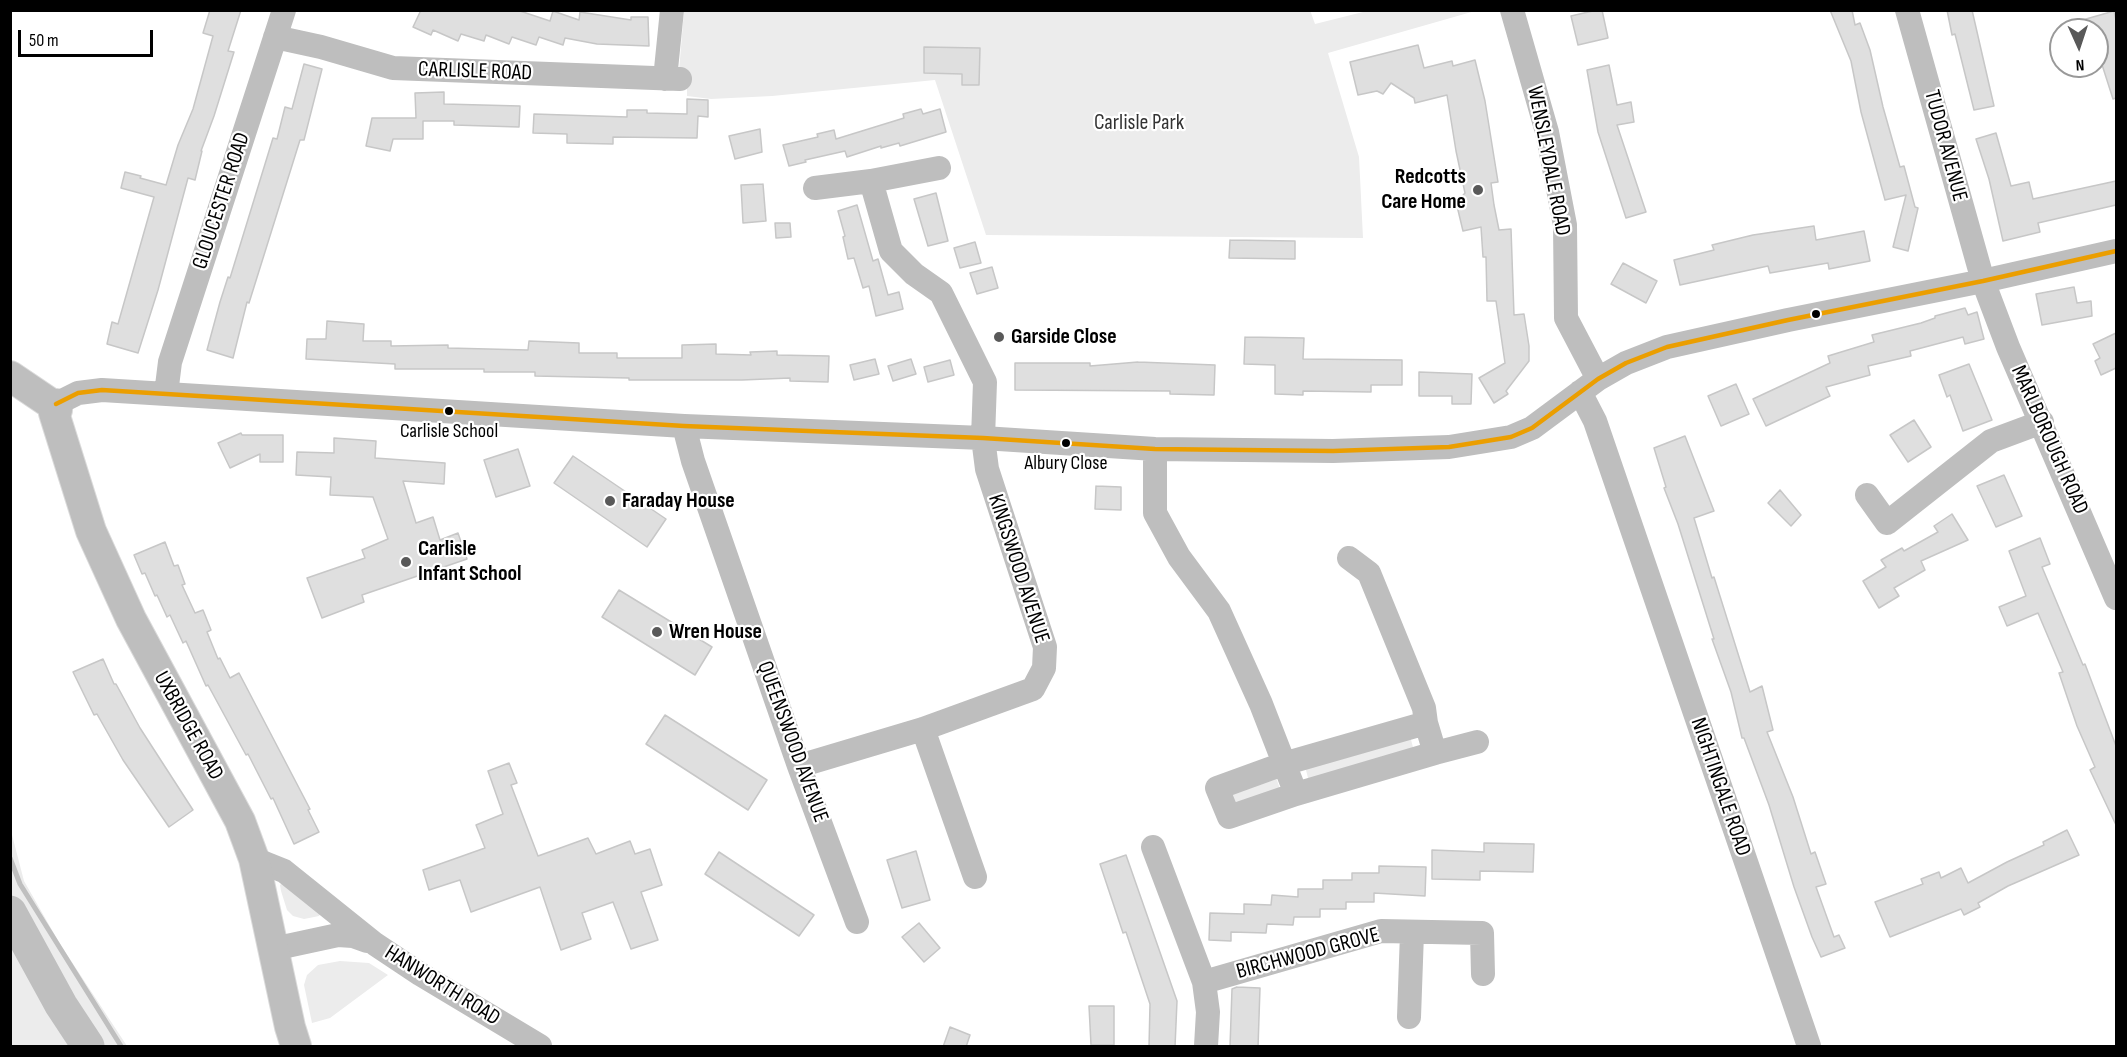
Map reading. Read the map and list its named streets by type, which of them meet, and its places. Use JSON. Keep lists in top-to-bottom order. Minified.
{"streets":{"main road":["UXBRIDGE ROAD"],"street":["CARLISLE ROAD","TUDOR AVENUE","WENSLEYDALE ROAD","GLOUCESTER ROAD","MARLBOROUGH ROAD","KINGSWOOD AVENUE","QUEENSWOOD AVENUE","NIGHTINGALE ROAD","BIRCHWOOD GROVE","HANWORTH ROAD"]},"crossings":[["CARLISLE ROAD","GLOUCESTER ROAD"],["TUDOR AVENUE","MARLBOROUGH ROAD"],["WENSLEYDALE ROAD","NIGHTINGALE ROAD"],["KINGSWOOD AVENUE","QUEENSWOOD AVENUE"],["UXBRIDGE ROAD","HANWORTH ROAD"]],"parks":["Carlisle Park"],"places":["Redcotts Care Home","Garside Close","Carlisle School","Albury Close","Faraday House","Carlisle Infant School","Wren House"],"scale_bar":"50 m","north":"bottom"}
